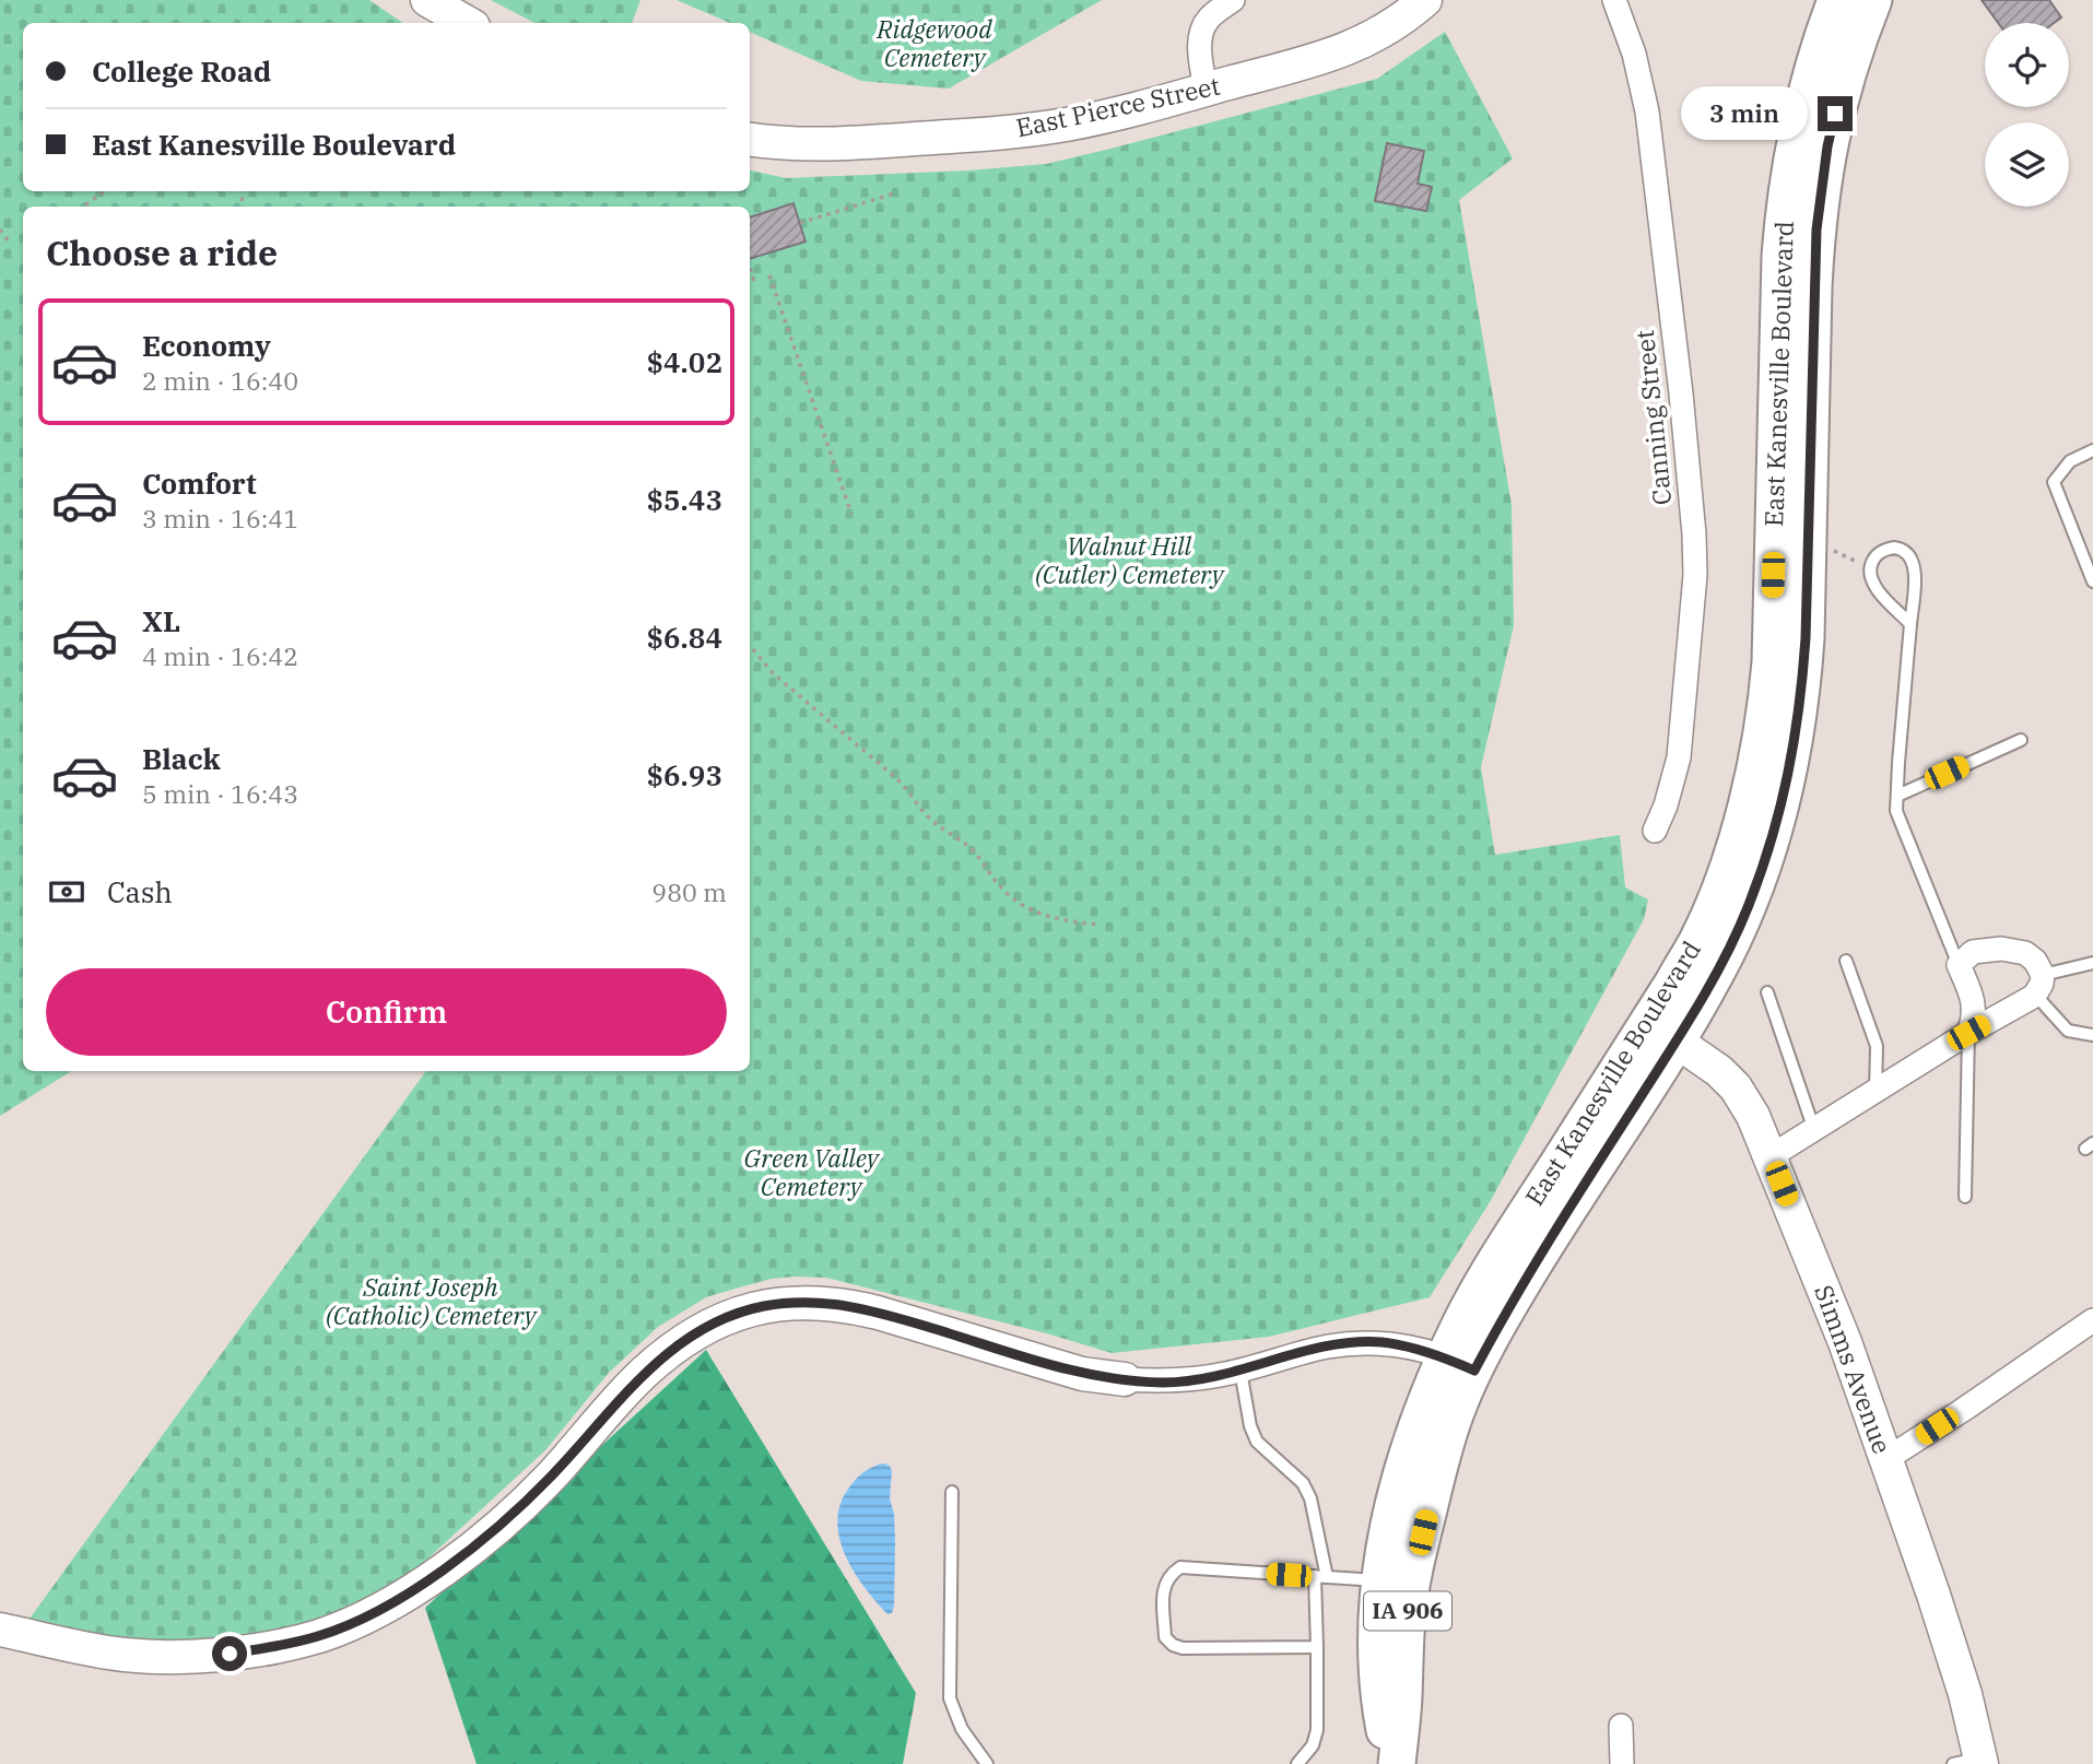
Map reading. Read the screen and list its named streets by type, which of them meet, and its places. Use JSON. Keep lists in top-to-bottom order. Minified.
{"streets":{"main road":["East Kanesville Boulevard","IA 906"],"street":["East Pierce Street","Canning Street","Simms Avenue"]},"crossings":[["East Kanesville Boulevard","Simms Avenue"]],"parks":["Ridgewood Cemetery","Walnut Hill (Cutler) Cemetery","Green Valley Cemetery","Saint Joseph (Catholic) Cemetery"],"page":{"banner":["College Road","East Kanesville Boulevard"],"bubble":"3 min","heading":"Choose a ride","list":[{"name":"Economy","note":"2 min · 16:40","value":"$4.02"},{"name":"Comfort","note":"3 min · 16:41","value":"$5.43"},{"name":"XL","note":"4 min · 16:42","value":"$6.84"},{"name":"Black","note":"5 min · 16:43","value":"$6.93"}],"pay":["Cash","980 m"],"buttons":"Confirm"}}
